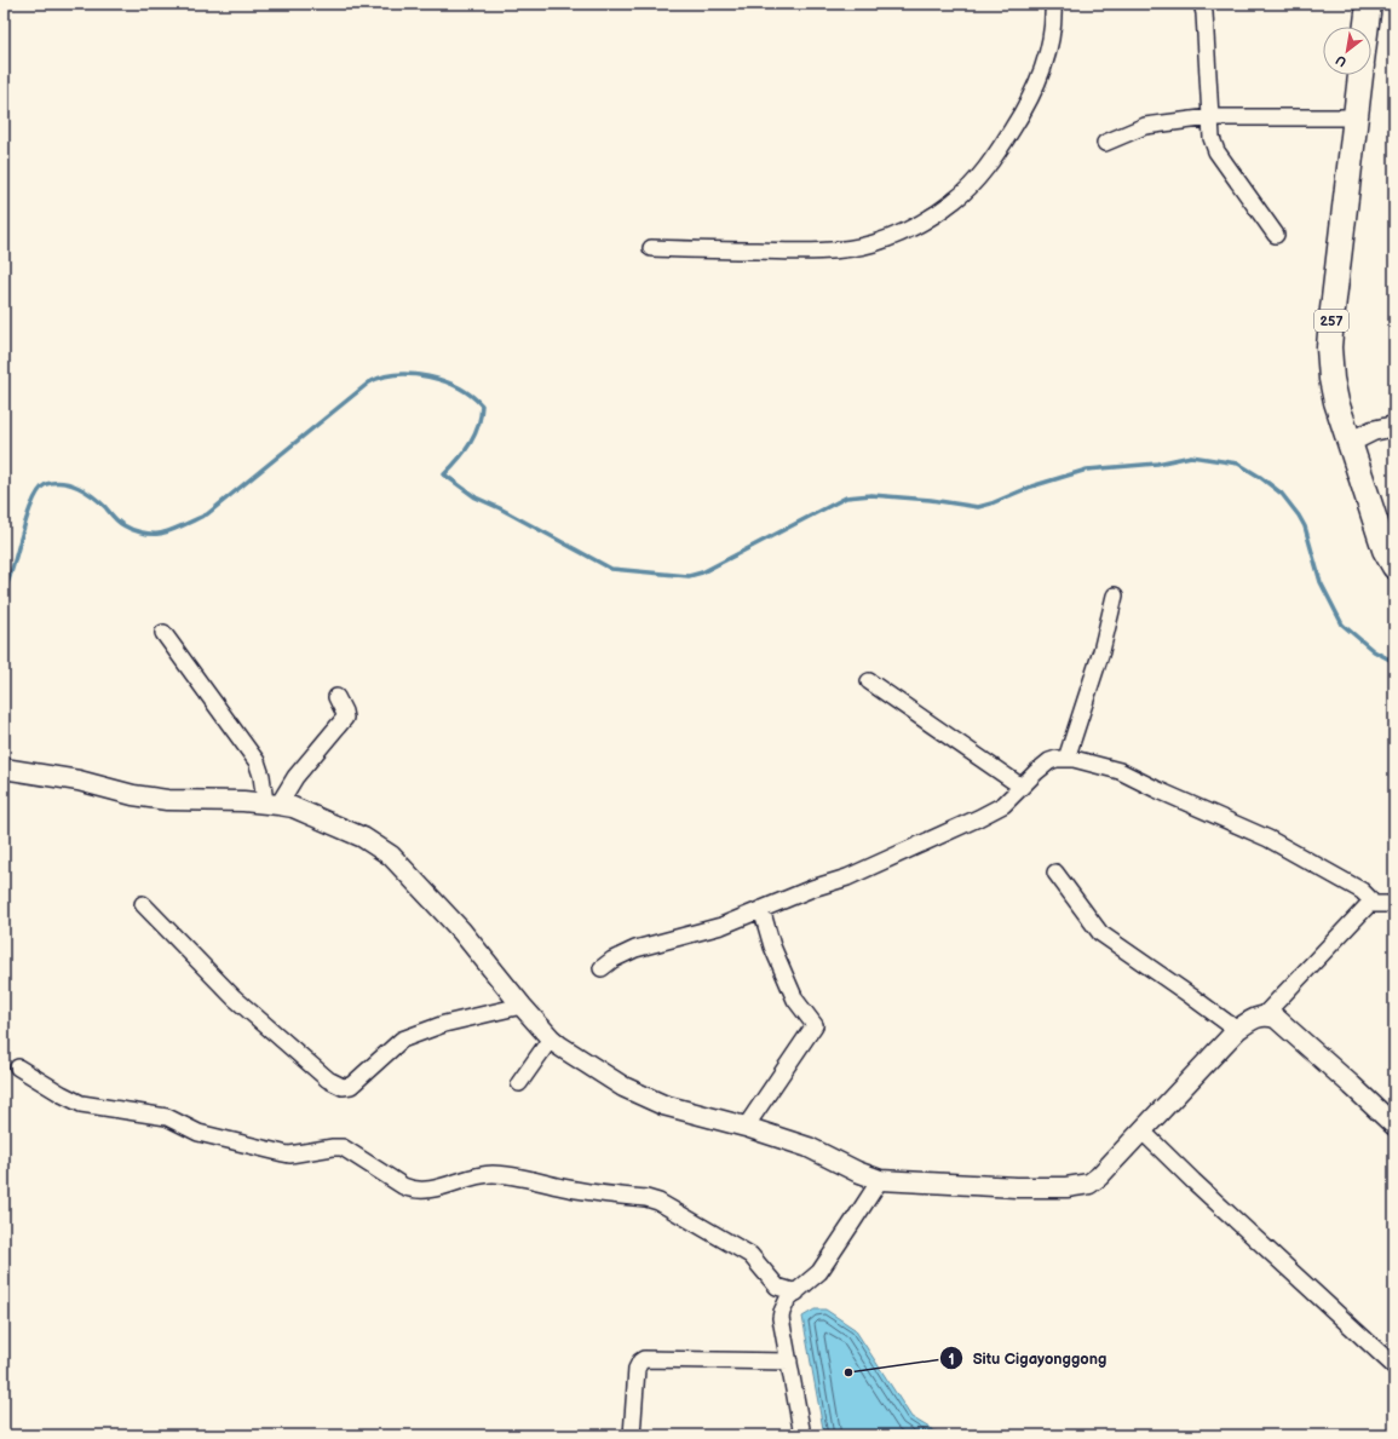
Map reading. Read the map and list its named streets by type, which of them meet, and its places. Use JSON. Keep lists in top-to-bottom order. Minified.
{"streets":{"main road":["257"]},"places":["Situ Cigayonggong"],"north":"bottom left"}
